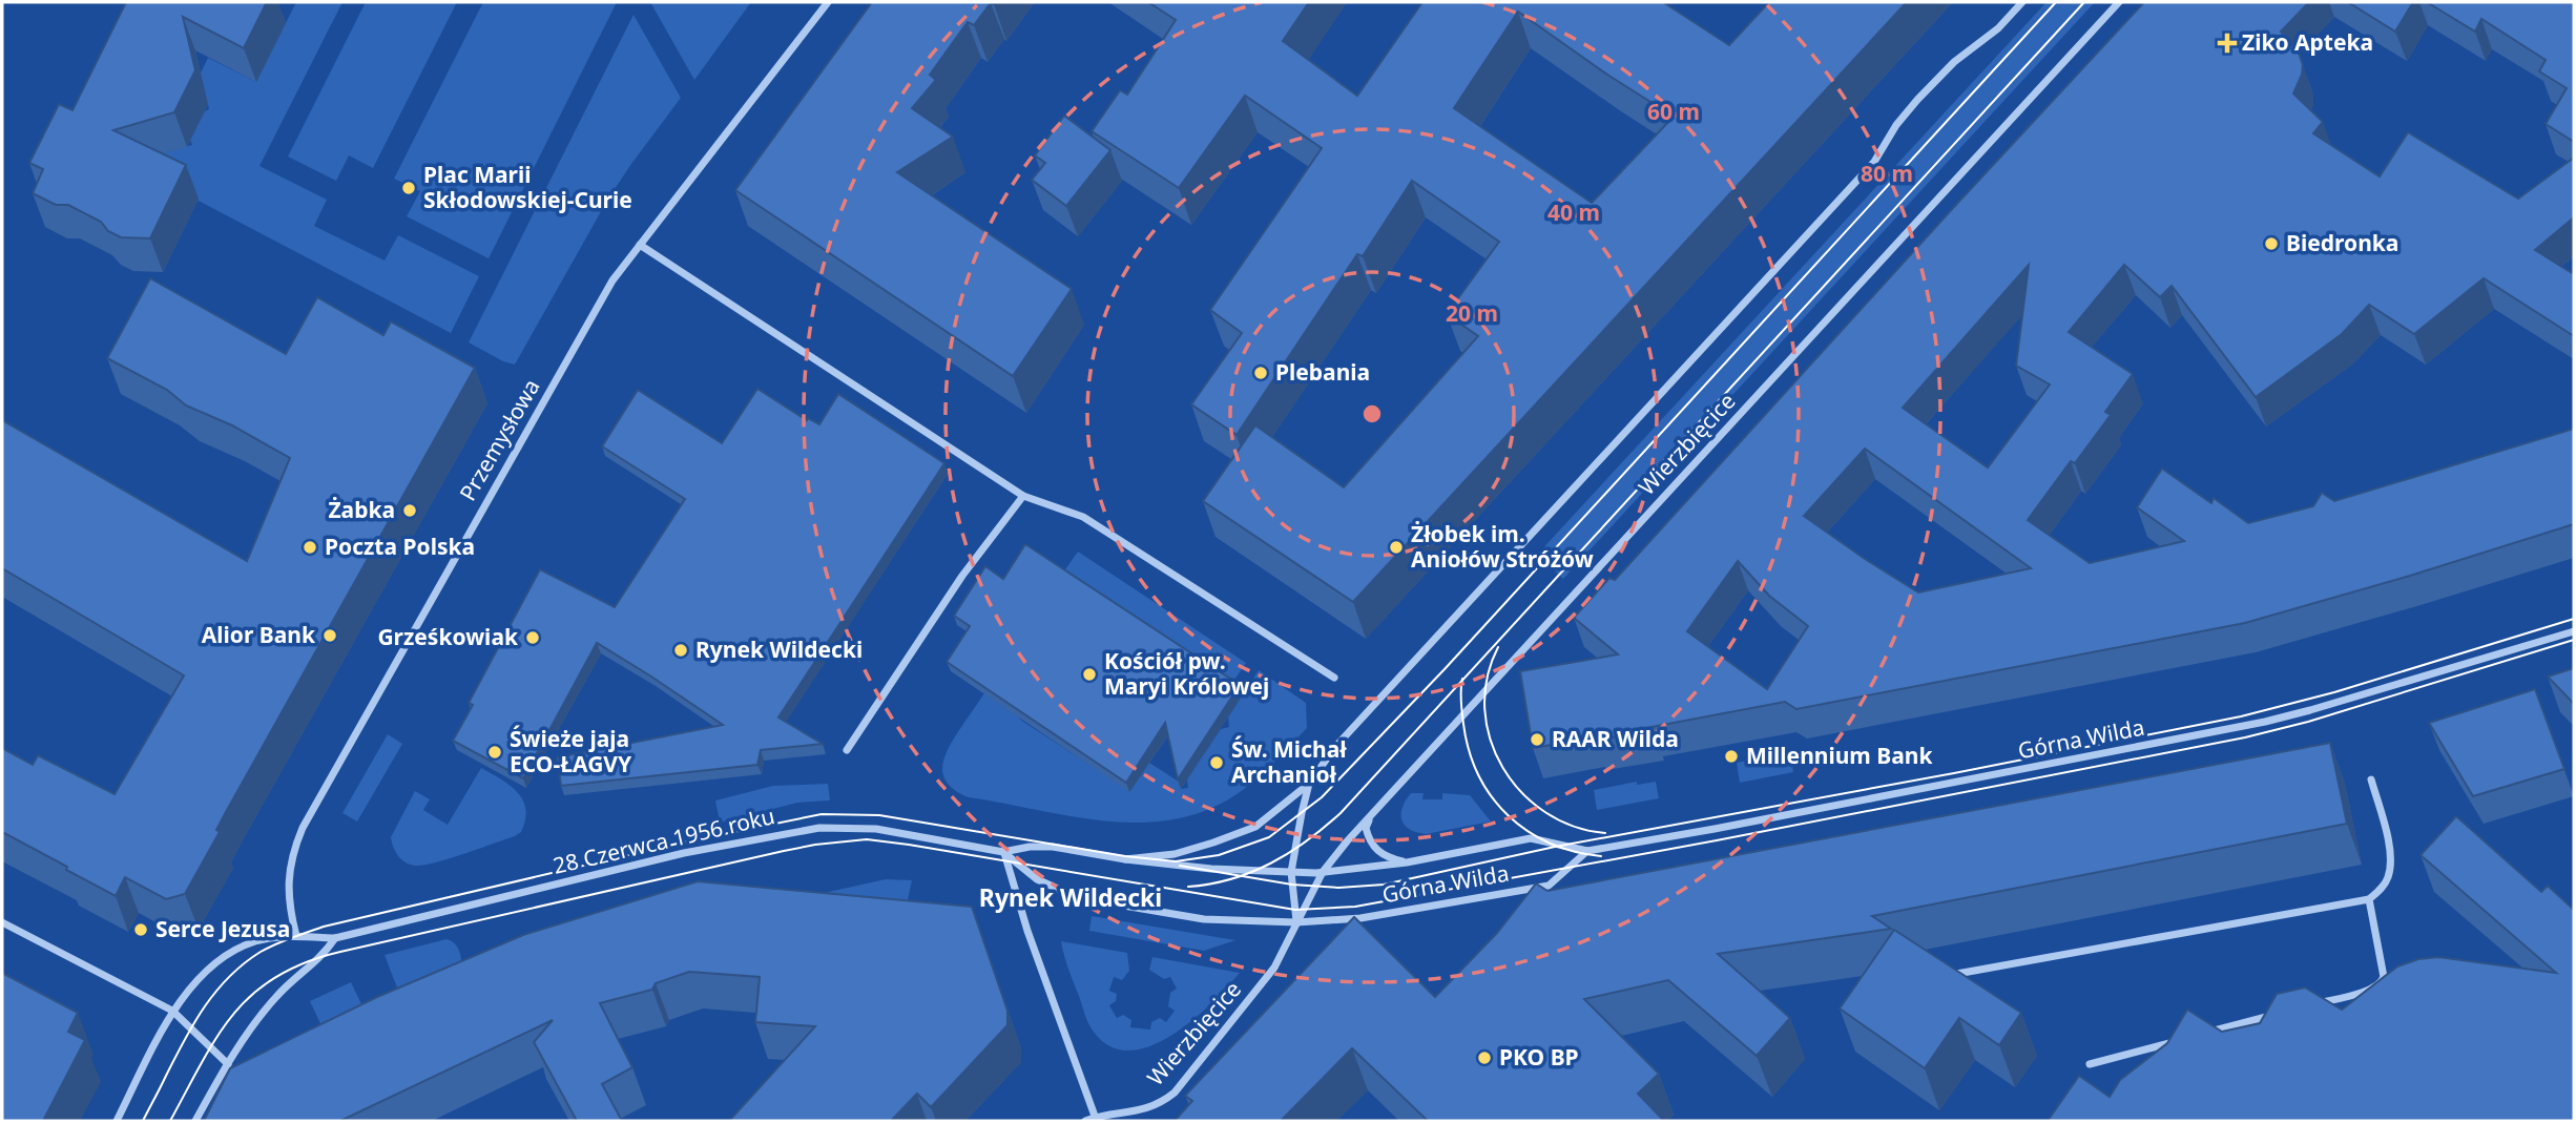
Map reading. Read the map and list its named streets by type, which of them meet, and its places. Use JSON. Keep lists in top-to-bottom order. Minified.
{"streets":{"street":["Przemysłowa","Wierzbięcice","Górna Wilda","28 Czerwca 1956 roku"]},"crossings":[["Przemysłowa","28 Czerwca 1956 roku"],["Wierzbięcice","Górna Wilda"],["Wierzbięcice","28 Czerwca 1956 roku"],["Górna Wilda","28 Czerwca 1956 roku"]],"districts":["Rynek Wildecki"],"places":{"health":["Ziko Apteka"],"other":["Plac Marii Skłodowskiej-Curie","Biedronka","Plebania","Żabka","Poczta Polska","Żłobek im. Aniołów Stróżów","Alior Bank","Grześkowiak","Rynek Wildecki","Kościół pw. Maryi Królowej","RAAR Wilda","Świeże jaja ECO-ŁAGVY","Millennium Bank","Św. Michał Archanioł","Serce Jezusa","PKO BP"]},"rings":["60 m","80 m","40 m","20 m"]}
